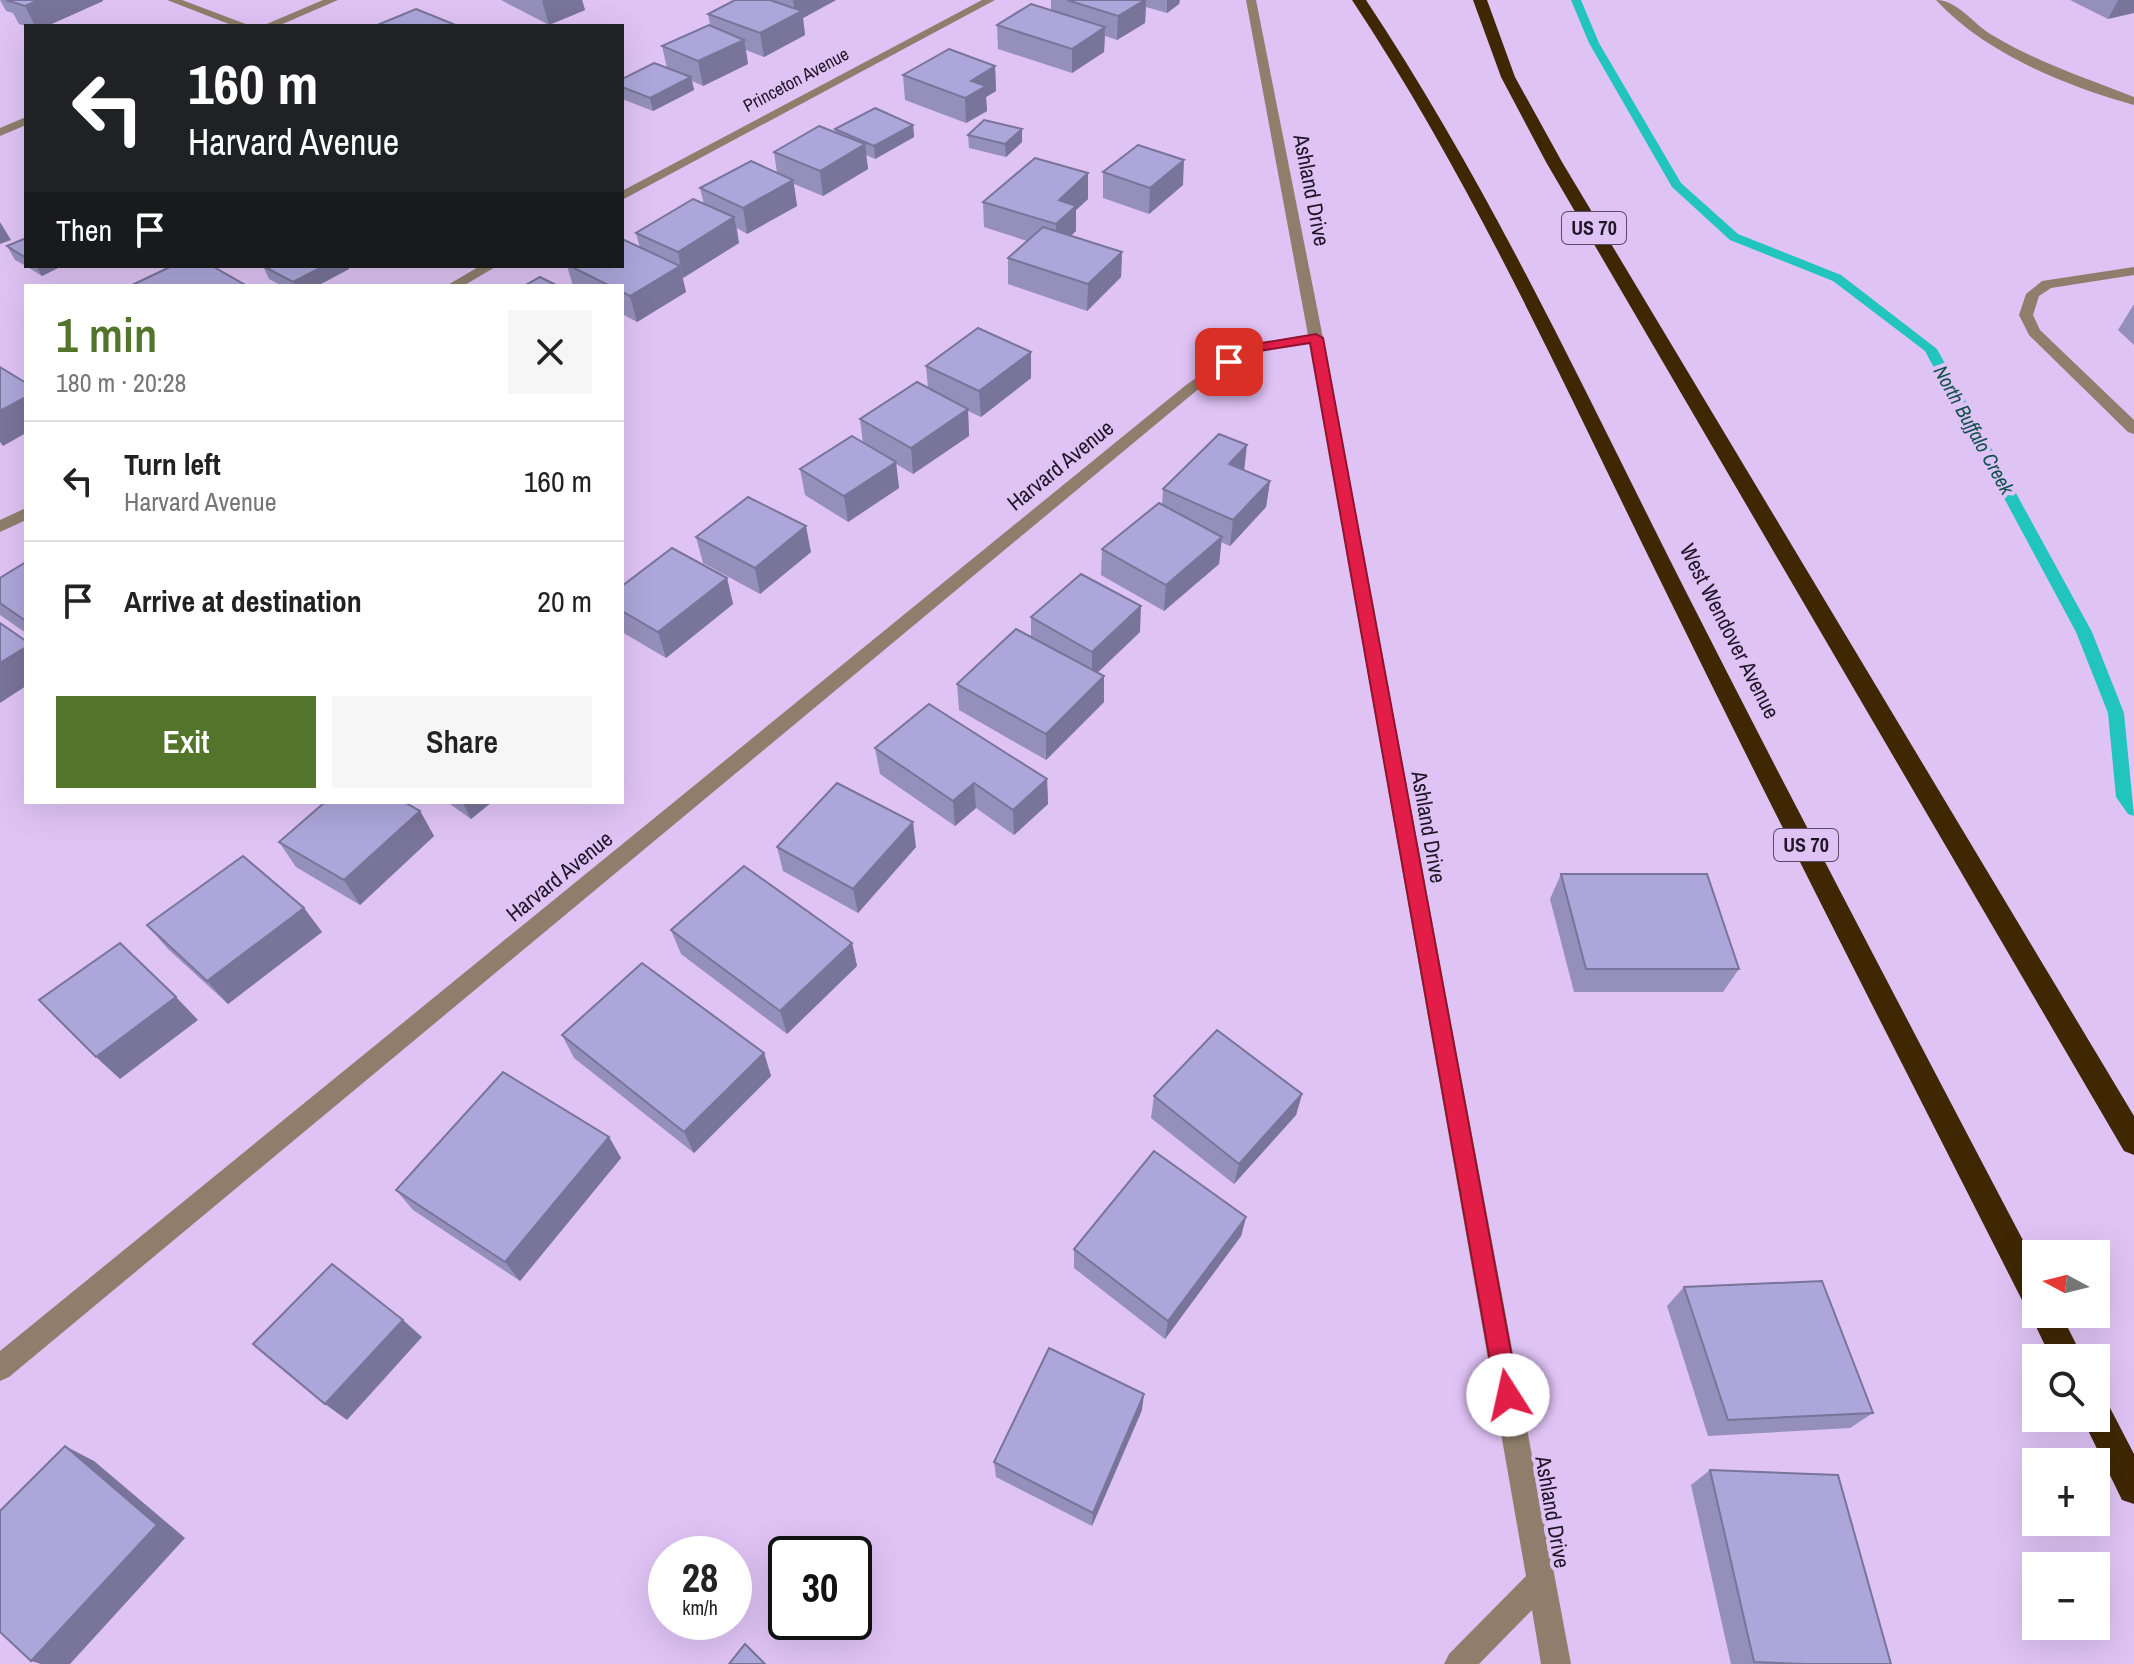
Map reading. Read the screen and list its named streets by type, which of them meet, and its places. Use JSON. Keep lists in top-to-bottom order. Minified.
{"streets":{"highway":["US 70","West Wendover Avenue"],"street":["Princeton Avenue","Ashland Drive","Harvard Avenue"]},"crossings":[["Ashland Drive","Harvard Avenue"]],"water":["North Buffalo Creek"],"north":"left","page":{"turn":["160 m","Harvard Avenue"],"then":"Then","heading":["1 min","180 m · 20:28"],"list":[{"name":"Turn left","note":"Harvard Avenue","value":"160 m"},{"name":"Arrive at destination","value":"20 m"}],"buttons":["Exit","Share"],"map_buttons":["+","−"],"speed":"28 km/h","limit":"30"}}
